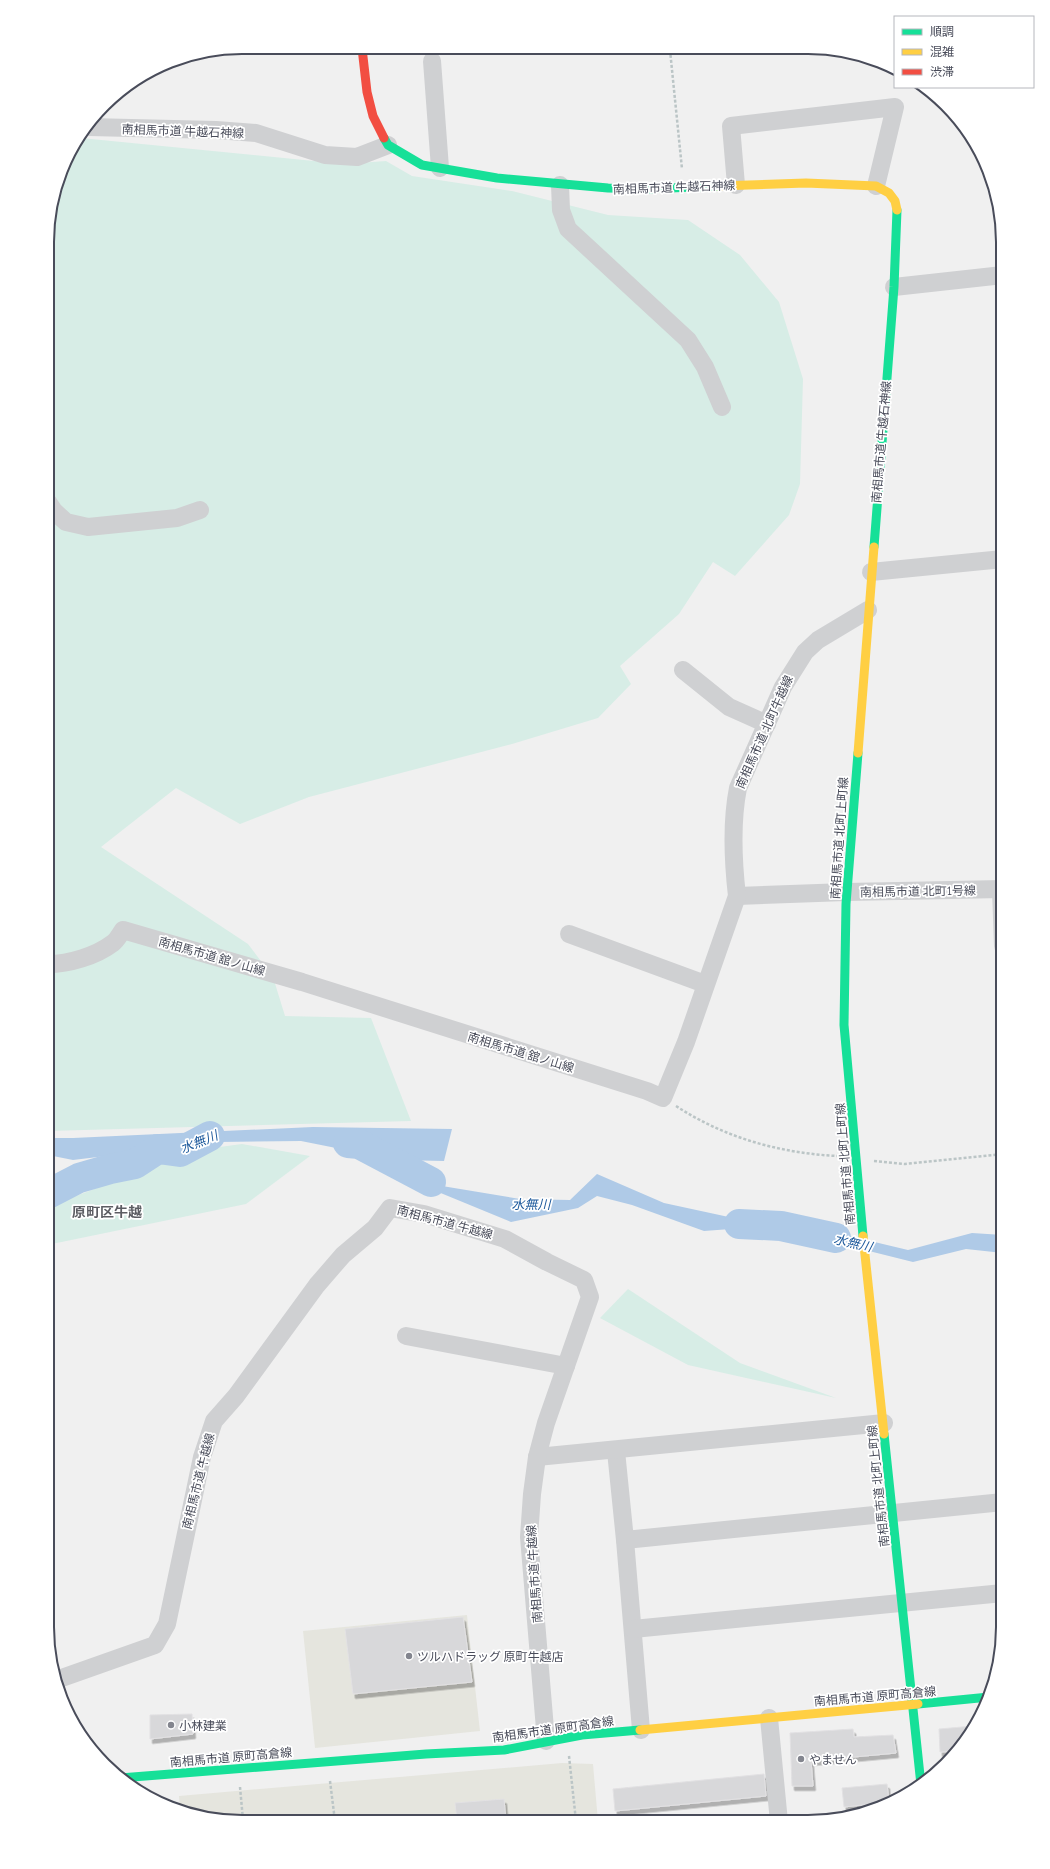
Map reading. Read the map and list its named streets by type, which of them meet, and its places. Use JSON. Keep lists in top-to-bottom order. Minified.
{"streets":{"street":["南相馬市道 牛越石神線","南相馬市道 北町牛越線","南相馬市道 北町上町線","南相馬市道 北町1号線","南相馬市道 舘ノ山線","南相馬市道 牛越線","南相馬市道 原町高倉線"]},"crossings":[["南相馬市道 北町牛越線","南相馬市道 北町上町線"],["南相馬市道 北町牛越線","南相馬市道 北町1号線"],["南相馬市道 北町牛越線","南相馬市道 舘ノ山線"],["南相馬市道 北町上町線","南相馬市道 北町1号線"],["南相馬市道 北町上町線","南相馬市道 原町高倉線"],["南相馬市道 牛越線","南相馬市道 原町高倉線"]],"districts":["原町区牛越"],"water":["水無川"],"places":["ツルハドラッグ 原町牛越店","小林建業","やません"],"legend":["順調","混雑","渋滞"]}
